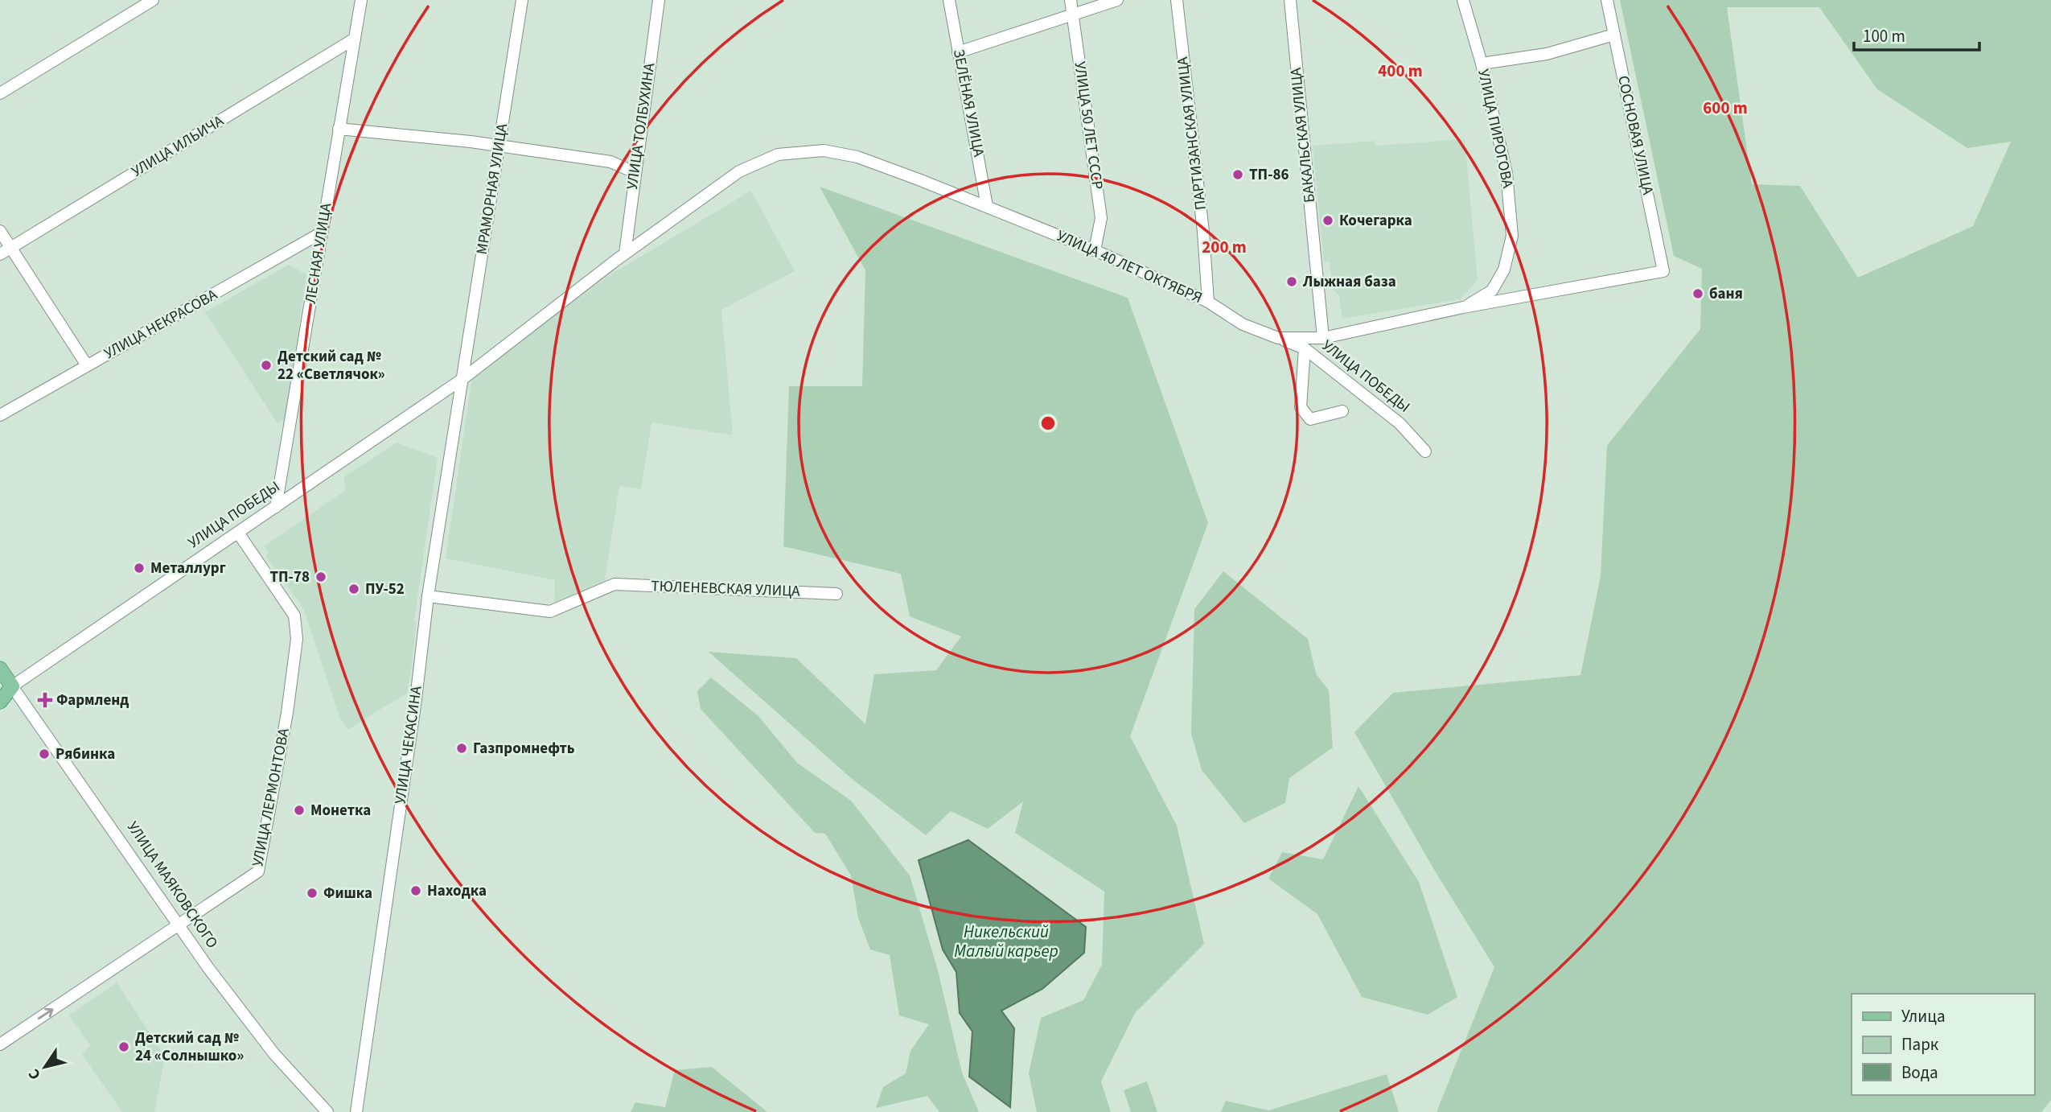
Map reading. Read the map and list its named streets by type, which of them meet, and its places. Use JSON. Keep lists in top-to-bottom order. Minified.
{"streets":{"main road":["УЛИЦА ПОБЕДЫ","УЛИЦА МАЯКОВСКОГО"],"street":["ЗЕЛЁНАЯ УЛИЦА","УЛИЦА 50 ЛЕТ СССР","УЛИЦА ТОЛБУХИНА","УЛИЦА ПИРОГОВА","ПАРТИЗАНСКАЯ УЛИЦА","БАКАЛЬСКАЯ УЛИЦА","СОСНОВАЯ УЛИЦА","УЛИЦА ИЛЬИЧА","МРАМОРНАЯ УЛИЦА","ЛЕСНАЯ УЛИЦА","УЛИЦА 40 ЛЕТ ОКТЯБРЯ","УЛИЦА НЕКРАСОВА","ТЮЛЕНЕВСКАЯ УЛИЦА","УЛИЦА ЧЕКАСИНА","УЛИЦА ЛЕРМОНТОВА"]},"crossings":[["ЗЕЛЁНАЯ УЛИЦА","УЛИЦА 40 ЛЕТ ОКТЯБРЯ"],["УЛИЦА 50 ЛЕТ СССР","УЛИЦА 40 ЛЕТ ОКТЯБРЯ"],["УЛИЦА ТОЛБУХИНА","УЛИЦА 40 ЛЕТ ОКТЯБРЯ"],["УЛИЦА ТОЛБУХИНА","УЛИЦА ПОБЕДЫ"],["УЛИЦА ПИРОГОВА","УЛИЦА 40 ЛЕТ ОКТЯБРЯ"],["ПАРТИЗАНСКАЯ УЛИЦА","УЛИЦА 40 ЛЕТ ОКТЯБРЯ"],["БАКАЛЬСКАЯ УЛИЦА","УЛИЦА 40 ЛЕТ ОКТЯБРЯ"],["СОСНОВАЯ УЛИЦА","УЛИЦА 40 ЛЕТ ОКТЯБРЯ"],["УЛИЦА ИЛЬИЧА","ЛЕСНАЯ УЛИЦА"],["МРАМОРНАЯ УЛИЦА","УЛИЦА ПОБЕДЫ"],["МРАМОРНАЯ УЛИЦА","УЛИЦА ЧЕКАСИНА"],["ЛЕСНАЯ УЛИЦА","УЛИЦА НЕКРАСОВА"],["ЛЕСНАЯ УЛИЦА","УЛИЦА ПОБЕДЫ"],["УЛИЦА 40 ЛЕТ ОКТЯБРЯ","УЛИЦА ПОБЕДЫ"],["УЛИЦА ПОБЕДЫ","УЛИЦА ЧЕКАСИНА"],["УЛИЦА ПОБЕДЫ","УЛИЦА ЛЕРМОНТОВА"],["УЛИЦА ПОБЕДЫ","УЛИЦА МАЯКОВСКОГО"],["ТЮЛЕНЕВСКАЯ УЛИЦА","УЛИЦА ЧЕКАСИНА"],["УЛИЦА ЛЕРМОНТОВА","УЛИЦА МАЯКОВСКОГО"]],"water":["Никельский Малый карьер"],"places":{"other":["ТП-86","Кочегарка","Лыжная база","баня","Детский сад № 22 «Светлячок»","Металлург","ТП-78","ПУ-52","Газпромнефть","Рябинка","Монетка","Находка","Фишка","Детский сад № 24 «Солнышко»"],"health":["Фармленд"]},"legend":["Улица","Парк","Вода"],"scale_bar":"100 m","north":"bottom left","rings":["400 m","600 m","200 m"]}
